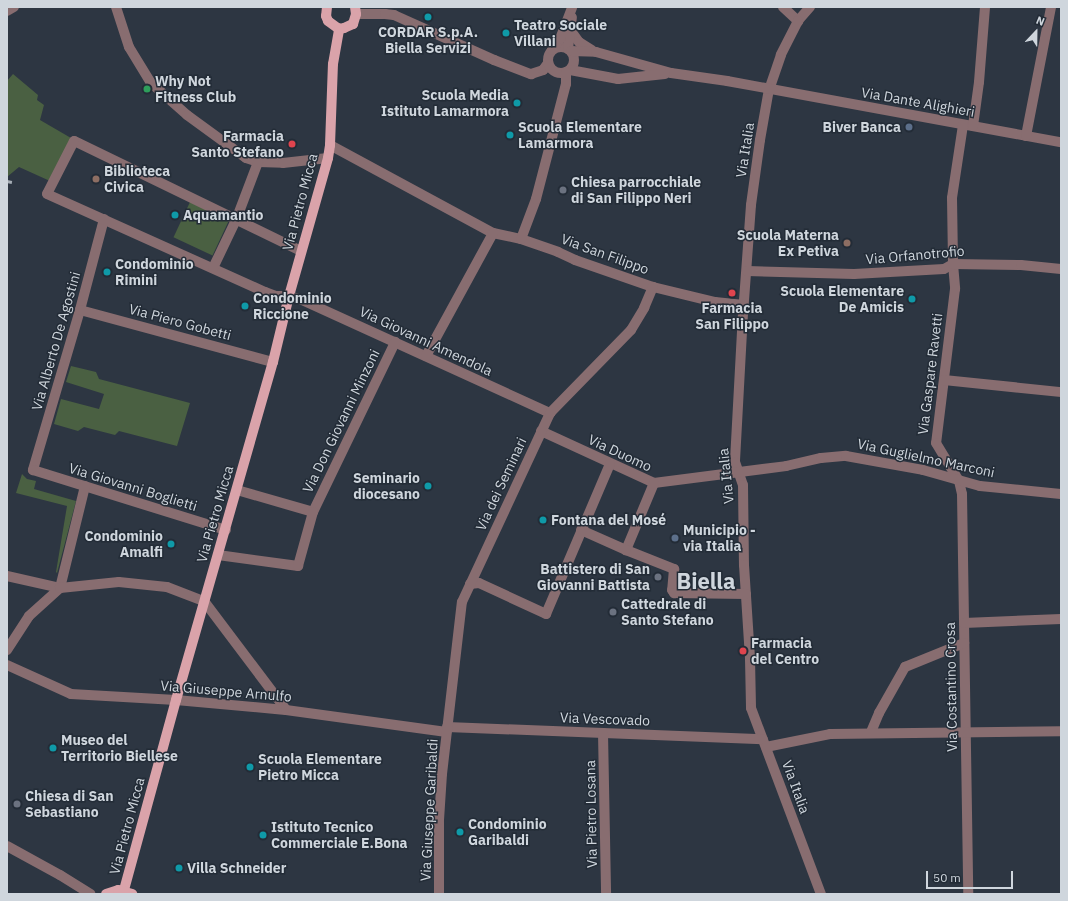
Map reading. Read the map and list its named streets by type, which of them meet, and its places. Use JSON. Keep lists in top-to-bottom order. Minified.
{"streets":{"main road":["Via Pietro Micca"],"street":["Via Dante Alighieri","Via Italia","Via San Filippo","Via Orfanotrofio","Via Piero Gobetti","Via Alberto De Agostini","Via Giovanni Amendola","Via Gaspare Ravetti","Via Don Giovanni Minzoni","Via Duomo","Via Guglielmo Marconi","Via dei Seminari","Via Giovanni Boglietti","Via Costantino Crosa","Via Giuseppe Arnulfo","Via Vescovado","Via Giuseppe Garibaldi","Via Pietro Losana"]},"crossings":[["Via Dante Alighieri","Via Italia"],["Via Dante Alighieri","Via Gaspare Ravetti"],["Via Italia","Via San Filippo"],["Via Italia","Via Orfanotrofio"],["Via Italia","Via Duomo"],["Via Italia","Via Guglielmo Marconi"],["Via Italia","Via Vescovado"],["Via Pietro Micca","Via San Filippo"],["Via Pietro Micca","Via Piero Gobetti"],["Via Pietro Micca","Via Giovanni Amendola"],["Via Pietro Micca","Via Don Giovanni Minzoni"],["Via Pietro Micca","Via Giovanni Boglietti"],["Via Pietro Micca","Via Giuseppe Arnulfo"],["Via San Filippo","Via dei Seminari"],["Via Orfanotrofio","Via Gaspare Ravetti"],["Via Piero Gobetti","Via Alberto De Agostini"],["Via Alberto De Agostini","Via Giovanni Amendola"],["Via Alberto De Agostini","Via Giovanni Boglietti"],["Via Giovanni Amendola","Via Don Giovanni Minzoni"],["Via Giovanni Amendola","Via dei Seminari"],["Via Gaspare Ravetti","Via Guglielmo Marconi"],["Via Gaspare Ravetti","Via Costantino Crosa"],["Via Duomo","Via Guglielmo Marconi"],["Via Duomo","Via dei Seminari"],["Via Guglielmo Marconi","Via Costantino Crosa"],["Via dei Seminari","Via Giuseppe Arnulfo"],["Via dei Seminari","Via Vescovado"],["Via dei Seminari","Via Giuseppe Garibaldi"],["Via Costantino Crosa","Via Vescovado"],["Via Giuseppe Arnulfo","Via Vescovado"],["Via Giuseppe Arnulfo","Via Giuseppe Garibaldi"],["Via Vescovado","Via Giuseppe Garibaldi"],["Via Vescovado","Via Pietro Losana"]],"districts":["Biella"],"places":["CORDAR S.p.A. Biella Servizi","Teatro Sociale Villani","Why Not Fitness Club","Scuola Media Istituto Lamarmora","Biver Banca","Scuola Elementare Lamarmora","Farmacia Santo Stefano","Biblioteca Civica","Chiesa parrocchiale di San Filippo Neri","Aquamantio","Scuola Materna Ex Petiva","Condominio Rimini","Farmacia San Filippo","Scuola Elementare De Amicis","Condominio Riccione","Seminario diocesano","Fontana del Mosé","Municipio - via Italia","Condominio Amalfi","Battistero di San Giovanni Battista","Cattedrale di Santo Stefano","Farmacia del Centro","Museo del Territorio Biellese","Scuola Elementare Pietro Micca","Chiesa di San Sebastiano","Condominio Garibaldi","Istituto Tecnico Commerciale E.Bona","Villa Schneider"],"scale_bar":"50 m","north":"top"}
